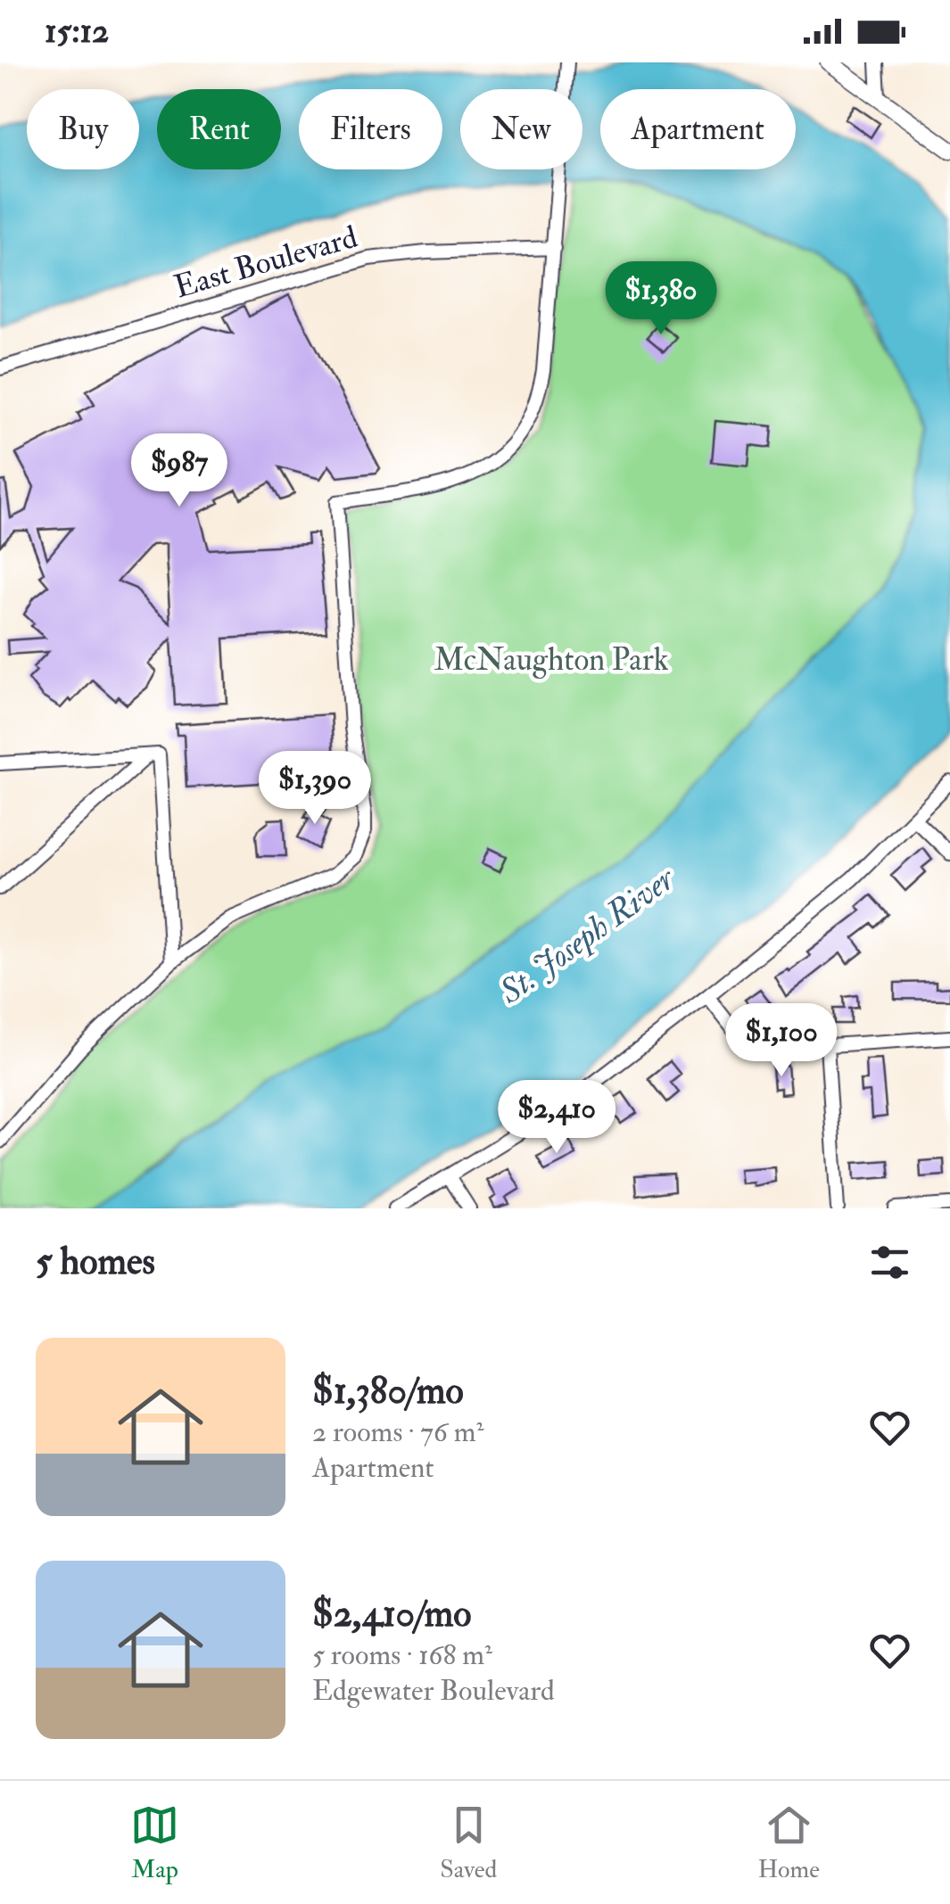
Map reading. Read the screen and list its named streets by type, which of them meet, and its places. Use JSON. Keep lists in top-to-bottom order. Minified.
{"streets":{"street":["East Boulevard"]},"water":["St. Joseph River"],"parks":["McNaughton Park"],"page":{"status":"15:12","chip":["Buy","Rent","Filters","New","Apartment"],"price":["$1,380","$987","$1,390","$1,100","$2,410"],"heading":"5 homes","list":[{"name":"$1,380/mo","note":"2 rooms · 76 m² · Apartment"},{"name":"$2,410/mo","note":"5 rooms · 168 m² · Edgewater Boulevard"}],"tabs":["Map","Saved","Home"]}}
